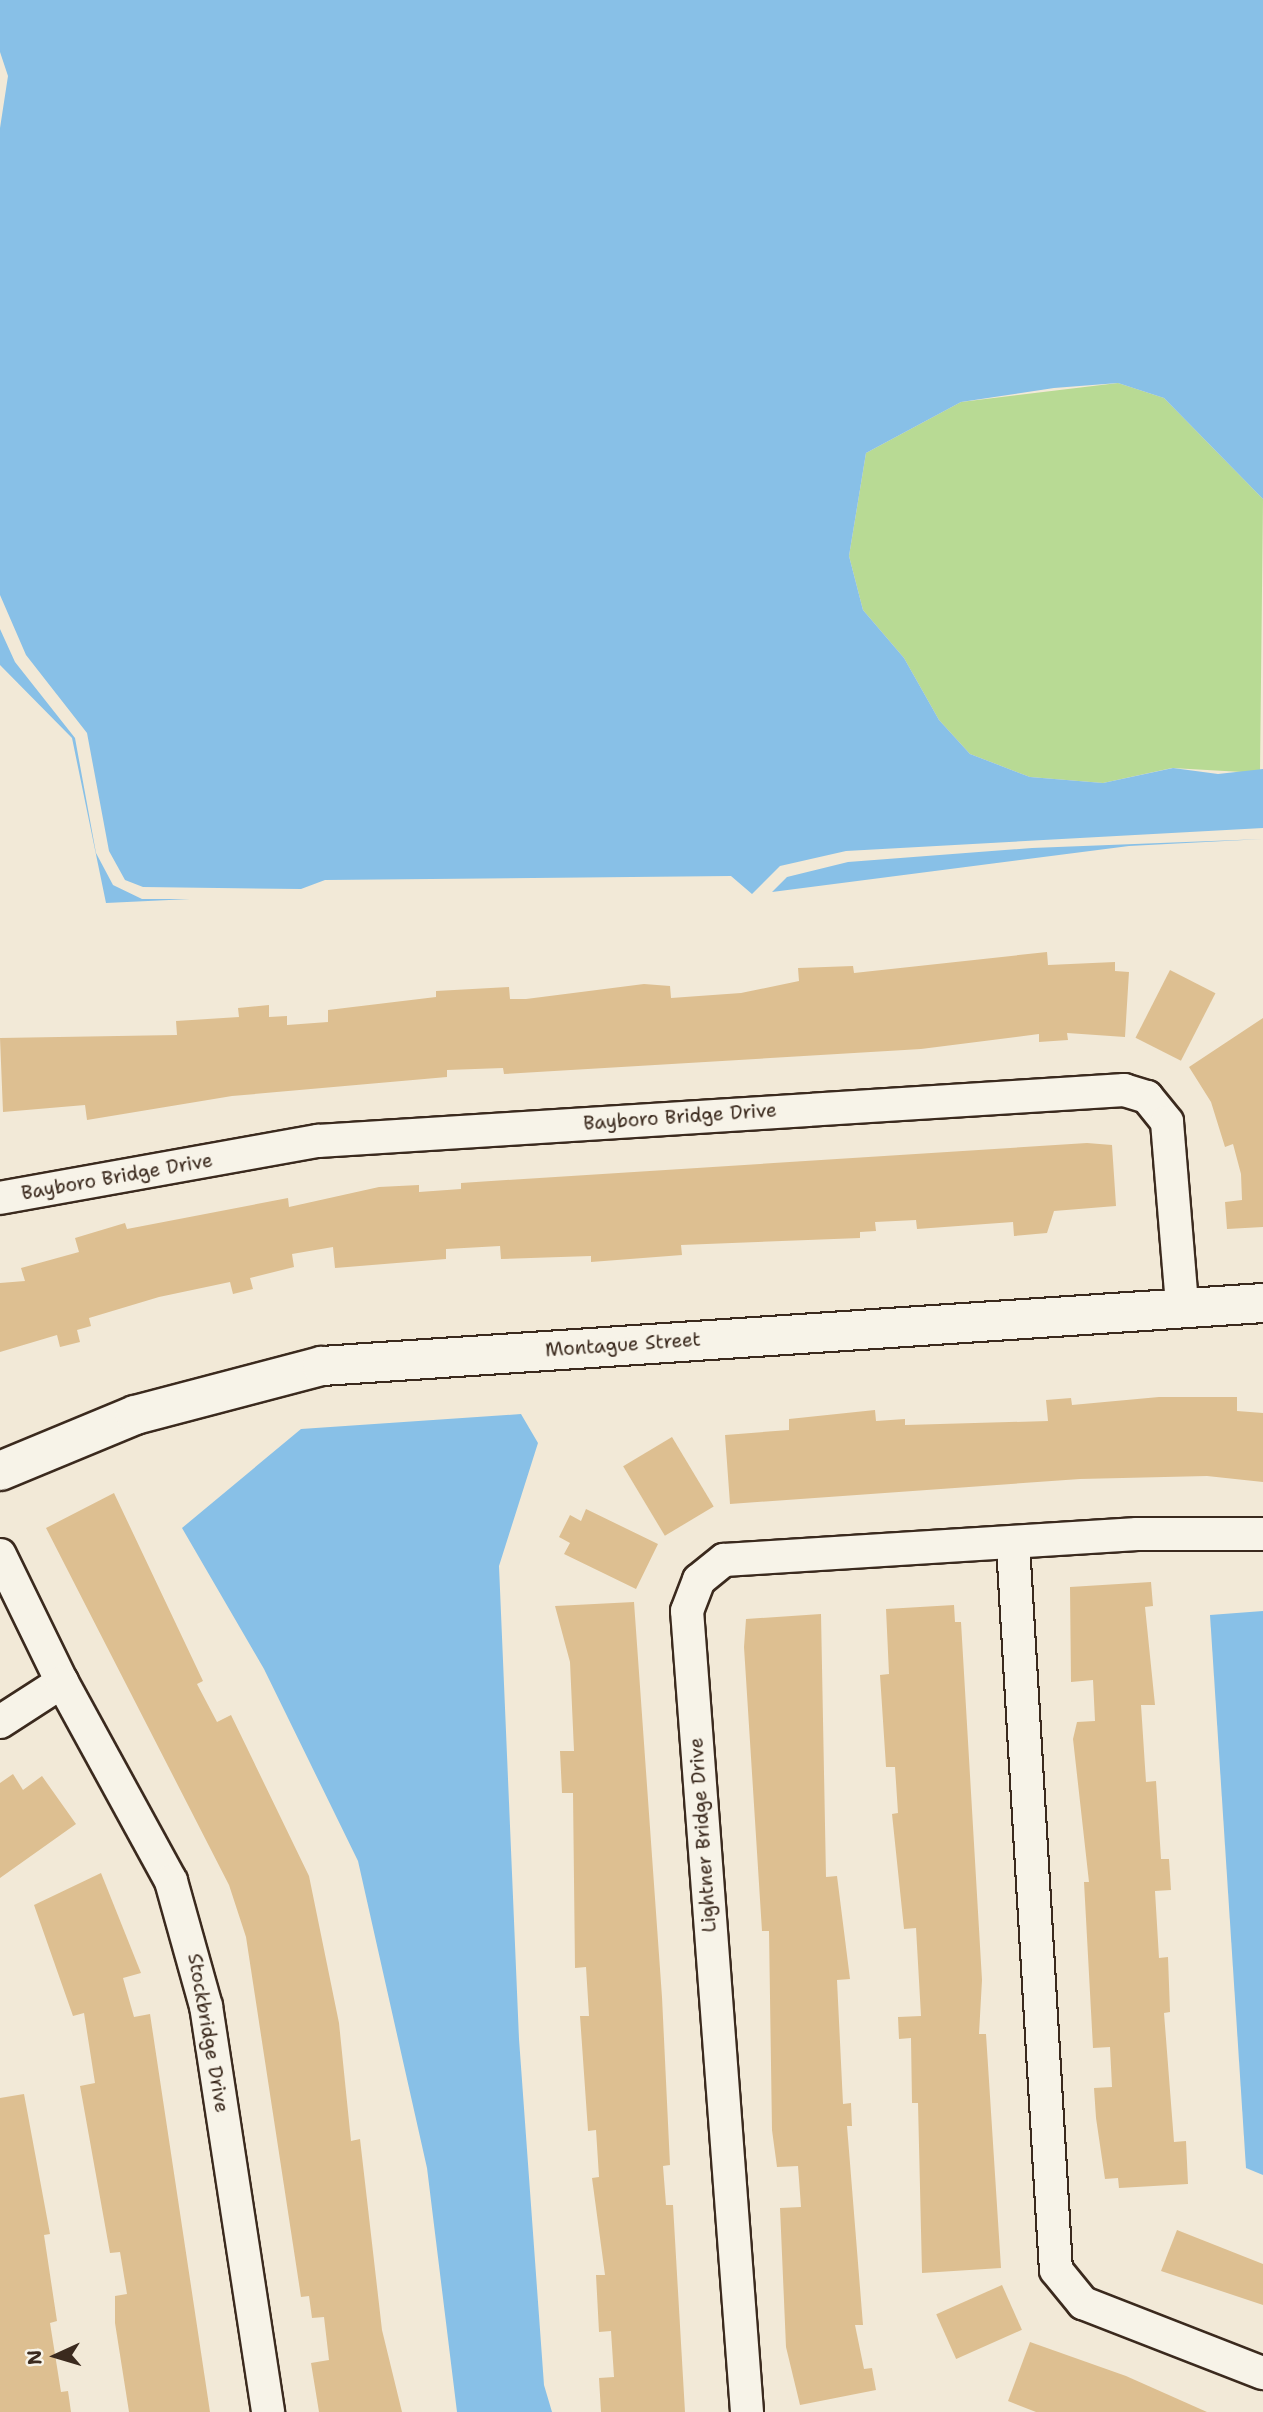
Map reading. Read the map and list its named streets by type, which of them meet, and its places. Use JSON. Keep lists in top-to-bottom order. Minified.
{"streets":{"street":["Bayboro Bridge Drive","Montague Street","Lightner Bridge Drive","Stockbridge Drive"]},"crossings":[["Bayboro Bridge Drive","Montague Street"]],"north":"left"}
